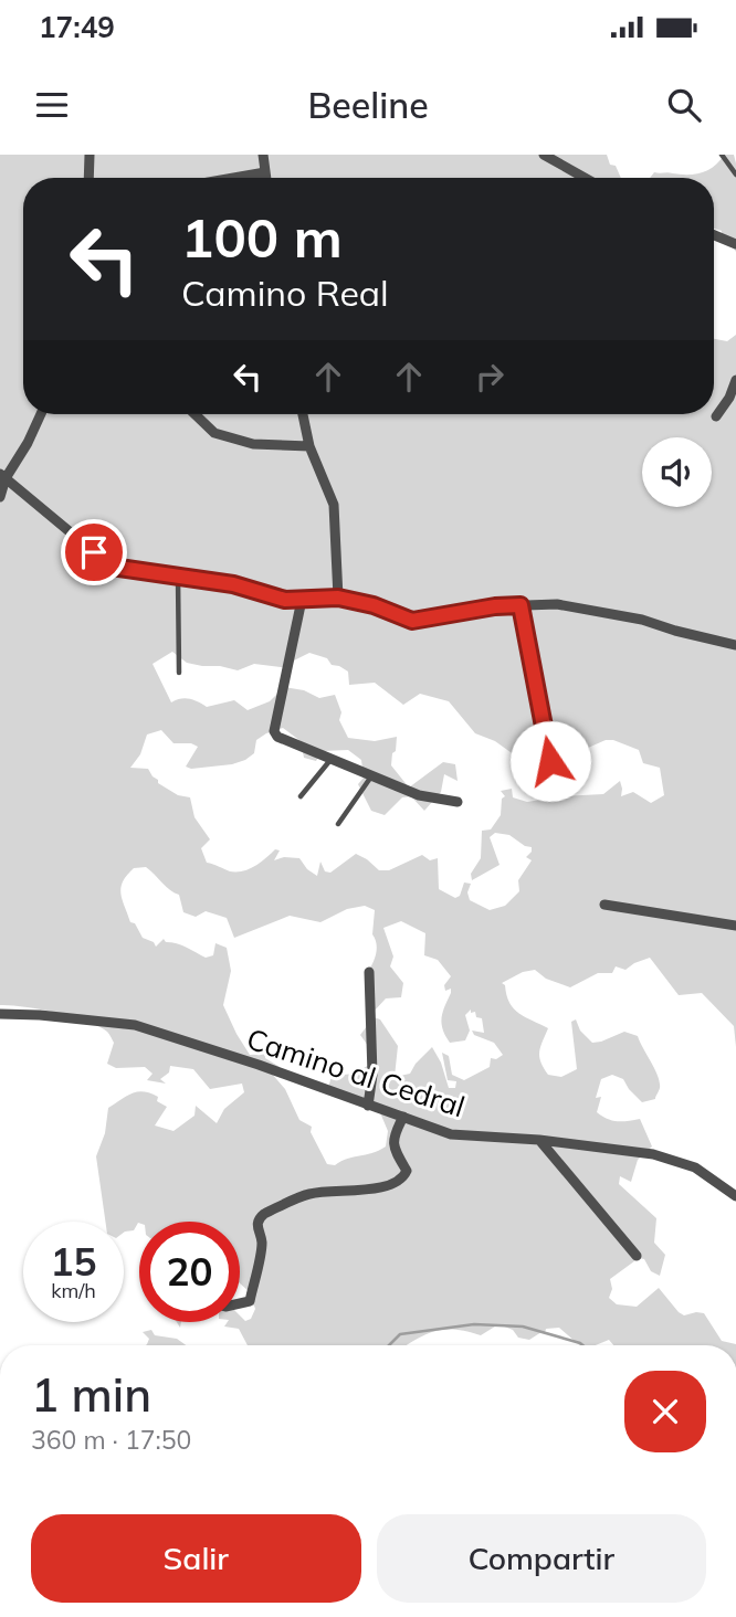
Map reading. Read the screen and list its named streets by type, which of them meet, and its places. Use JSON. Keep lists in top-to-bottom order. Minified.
{"streets":{"street":["Camino al Cedral"]},"page":{"status":"17:49","header":"Beeline","turn":["100 m","Camino Real"],"speed":"15 km/h","limit":"20","heading":["1 min","360 m · 17:50"],"buttons":["Salir","Compartir"]}}
